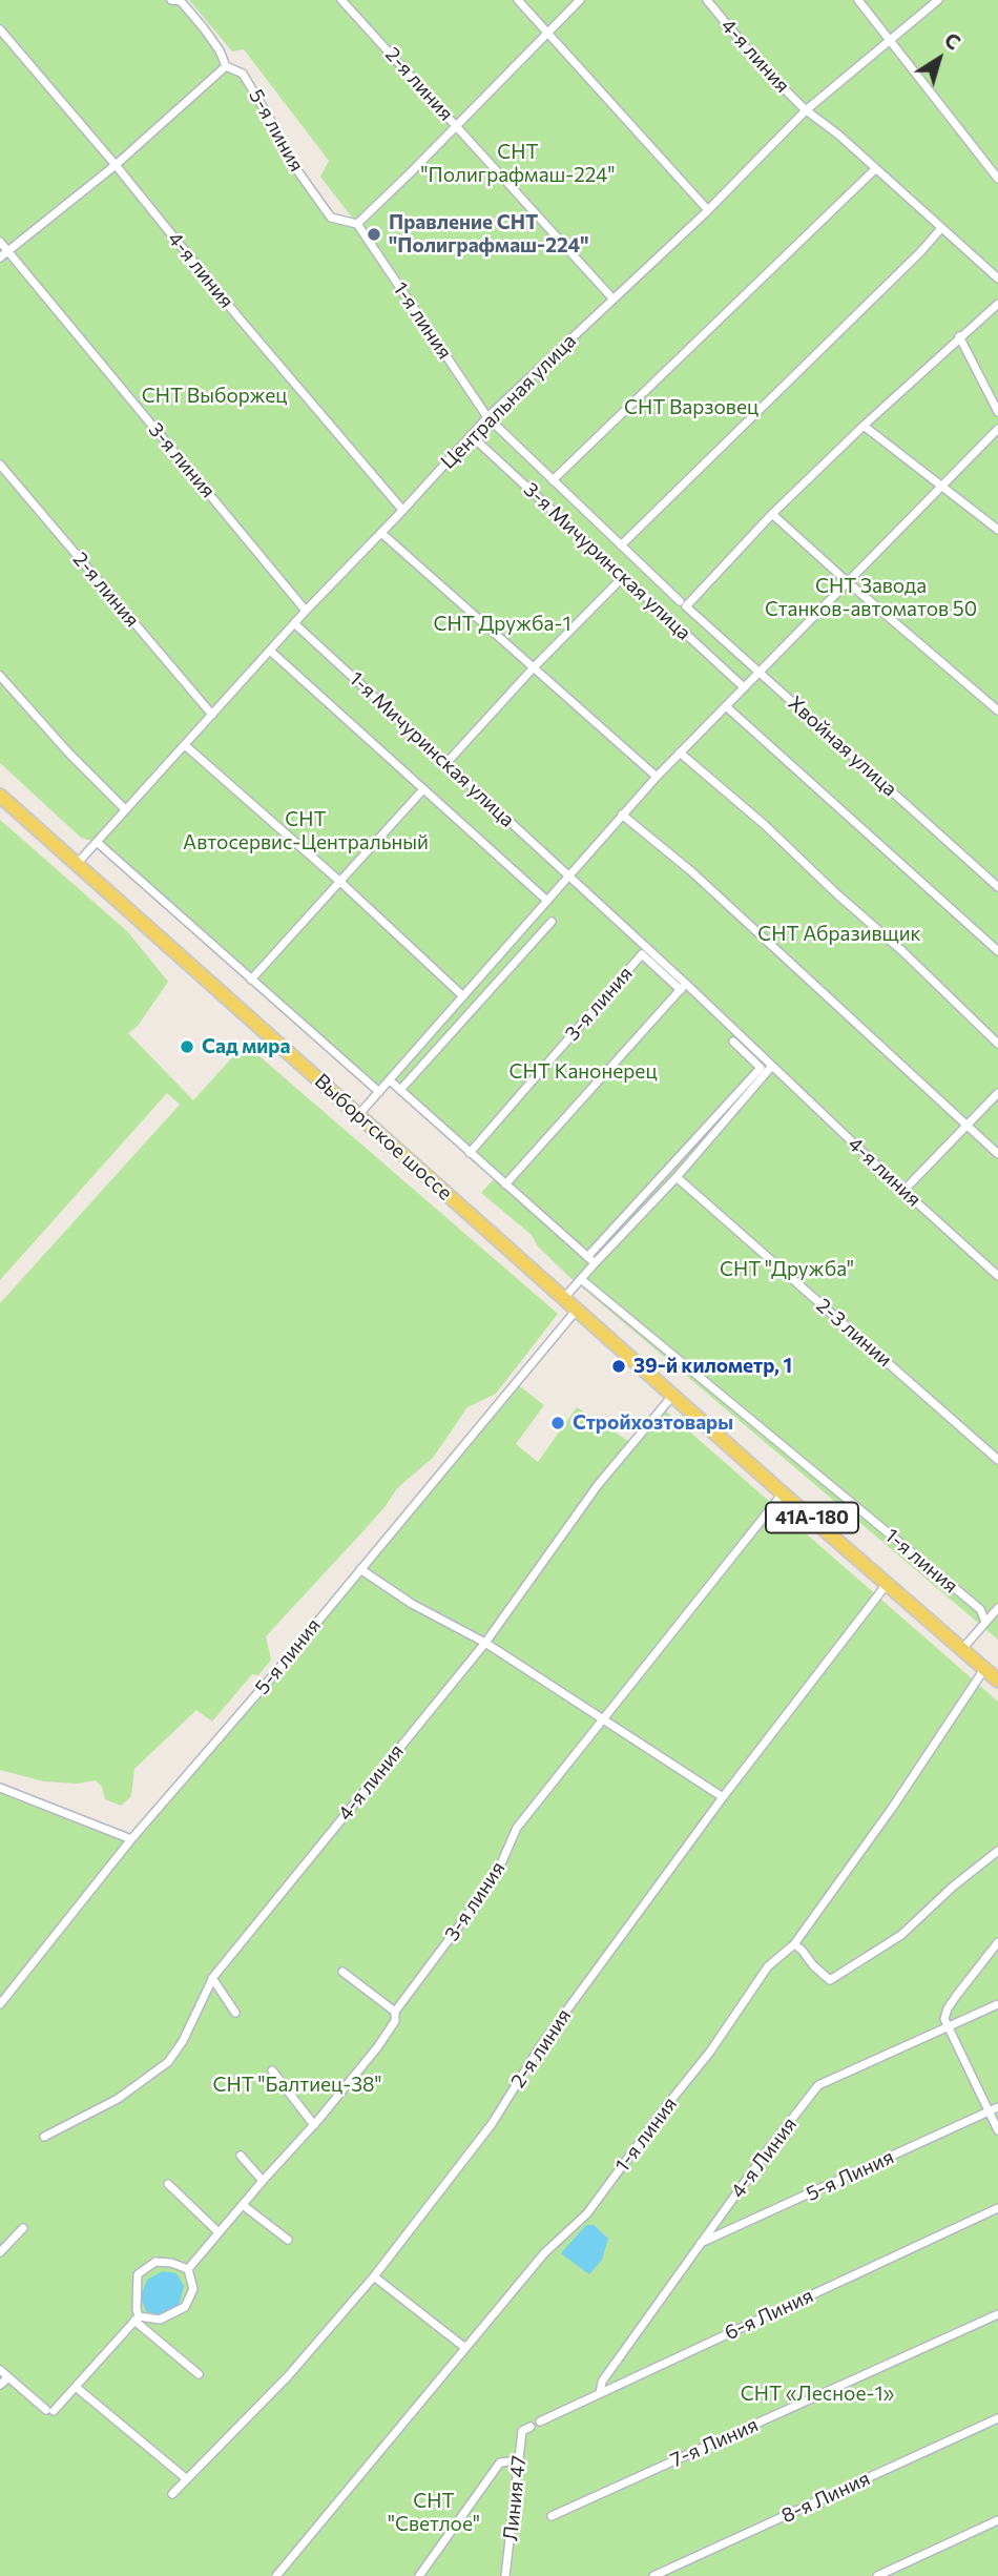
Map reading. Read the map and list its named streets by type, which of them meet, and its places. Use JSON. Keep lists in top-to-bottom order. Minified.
{"streets":{"main road":["Выборгское шоссе","41А-180"],"street":["4-я линия","2-я линия","5-я линия","1-я линия","Центральная улица","3-я линия","3-я Мичуринская улица","Хвойная улица","1-я Мичуринская улица","2-3 линии","4-я Линия","5-я Линия","6-я Линия","7-я Линия","8-я Линия","Линия 47"]},"crossings":[["4-я линия","Центральная улица"],["4-я линия","3-я линия"],["4-я линия","1-я Мичуринская улица"],["4-я линия","41А-180"],["2-я линия","Центральная улица"],["2-я линия","41А-180"],["5-я линия","1-я линия"],["5-я линия","41А-180"],["1-я линия","Центральная улица"],["1-я линия","Хвойная улица"],["1-я линия","41А-180"],["Центральная улица","3-я линия"],["Центральная улица","3-я Мичуринская улица"],["Центральная улица","1-я Мичуринская улица"],["Центральная улица","Выборгское шоссе"],["Центральная улица","41А-180"],["3-я линия","1-я Мичуринская улица"],["3-я линия","41А-180"],["Выборгское шоссе","41А-180"],["4-я Линия","5-я Линия"],["4-я Линия","6-я Линия"]],"parks":["СНТ \"Полиграфмаш-224\"","СНТ Выборжец","СНТ Варзовец","СНТ Завода Станков-автоматов 50","СНТ Дружба-1","СНТ Автосервис-Центральный","СНТ Абразивщик","СНТ Канонерец","СНТ \"Дружба\"","СНТ \"Балтиец-38\"","СНТ «Лесное-1»","СНТ \"Светлое\""],"places":["Правление СНТ \"Полиграфмаш-224\"","Сад мира","39-й километр, 1","Стройхозтовары"],"north":"top right"}
